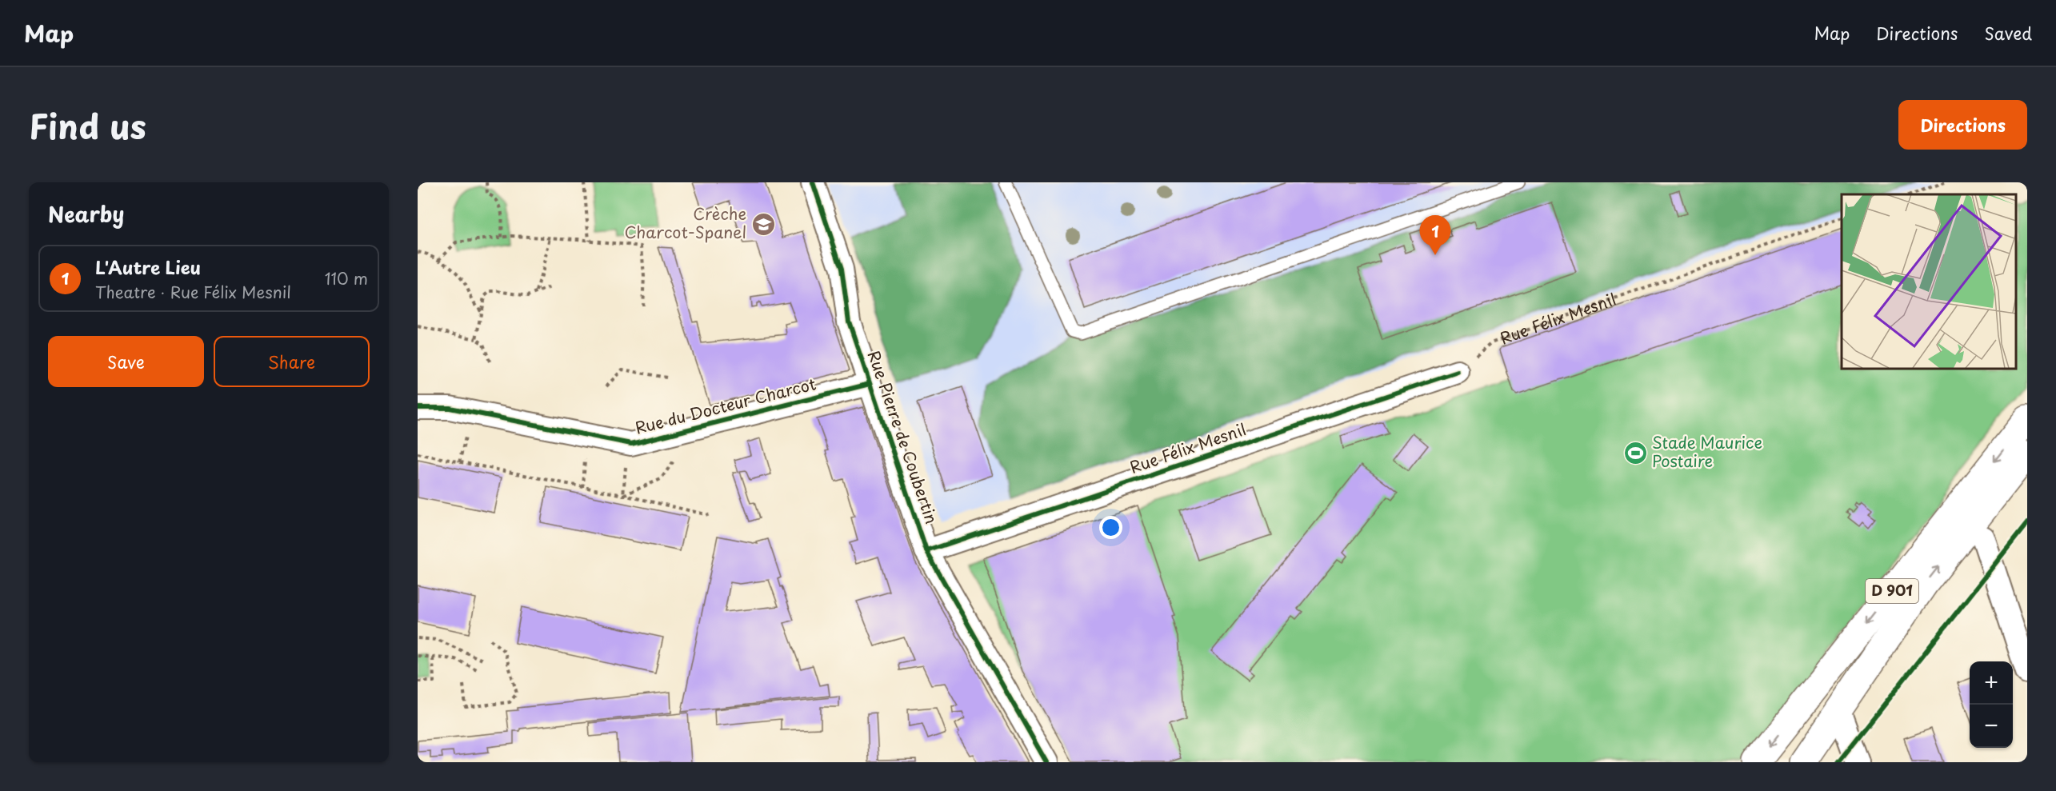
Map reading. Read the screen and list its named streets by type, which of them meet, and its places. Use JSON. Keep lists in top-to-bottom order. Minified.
{"streets":{"main road":["D 901"],"street":["Rue Félix Mesnil","Rue du Docteur Charcot","Rue Pierre de Coubertin"]},"crossings":[["Rue Félix Mesnil","Rue Pierre de Coubertin"],["Rue du Docteur Charcot","Rue Pierre de Coubertin"]],"places":{"school or university":["Crèche Charcot-Spanel"],"sports":["Stade Maurice Postaire"]},"page":{"header":"Map","nav":["Map","Directions","Saved"],"title":"Find us","buttons":["Directions",["Save","Share"]],"heading":"Nearby","pins":"1","list":[{"mark":"1","name":"L'Autre Lieu","note":"Theatre · Rue Félix Mesnil","value":"110 m"}],"map_buttons":["+","−"]}}
